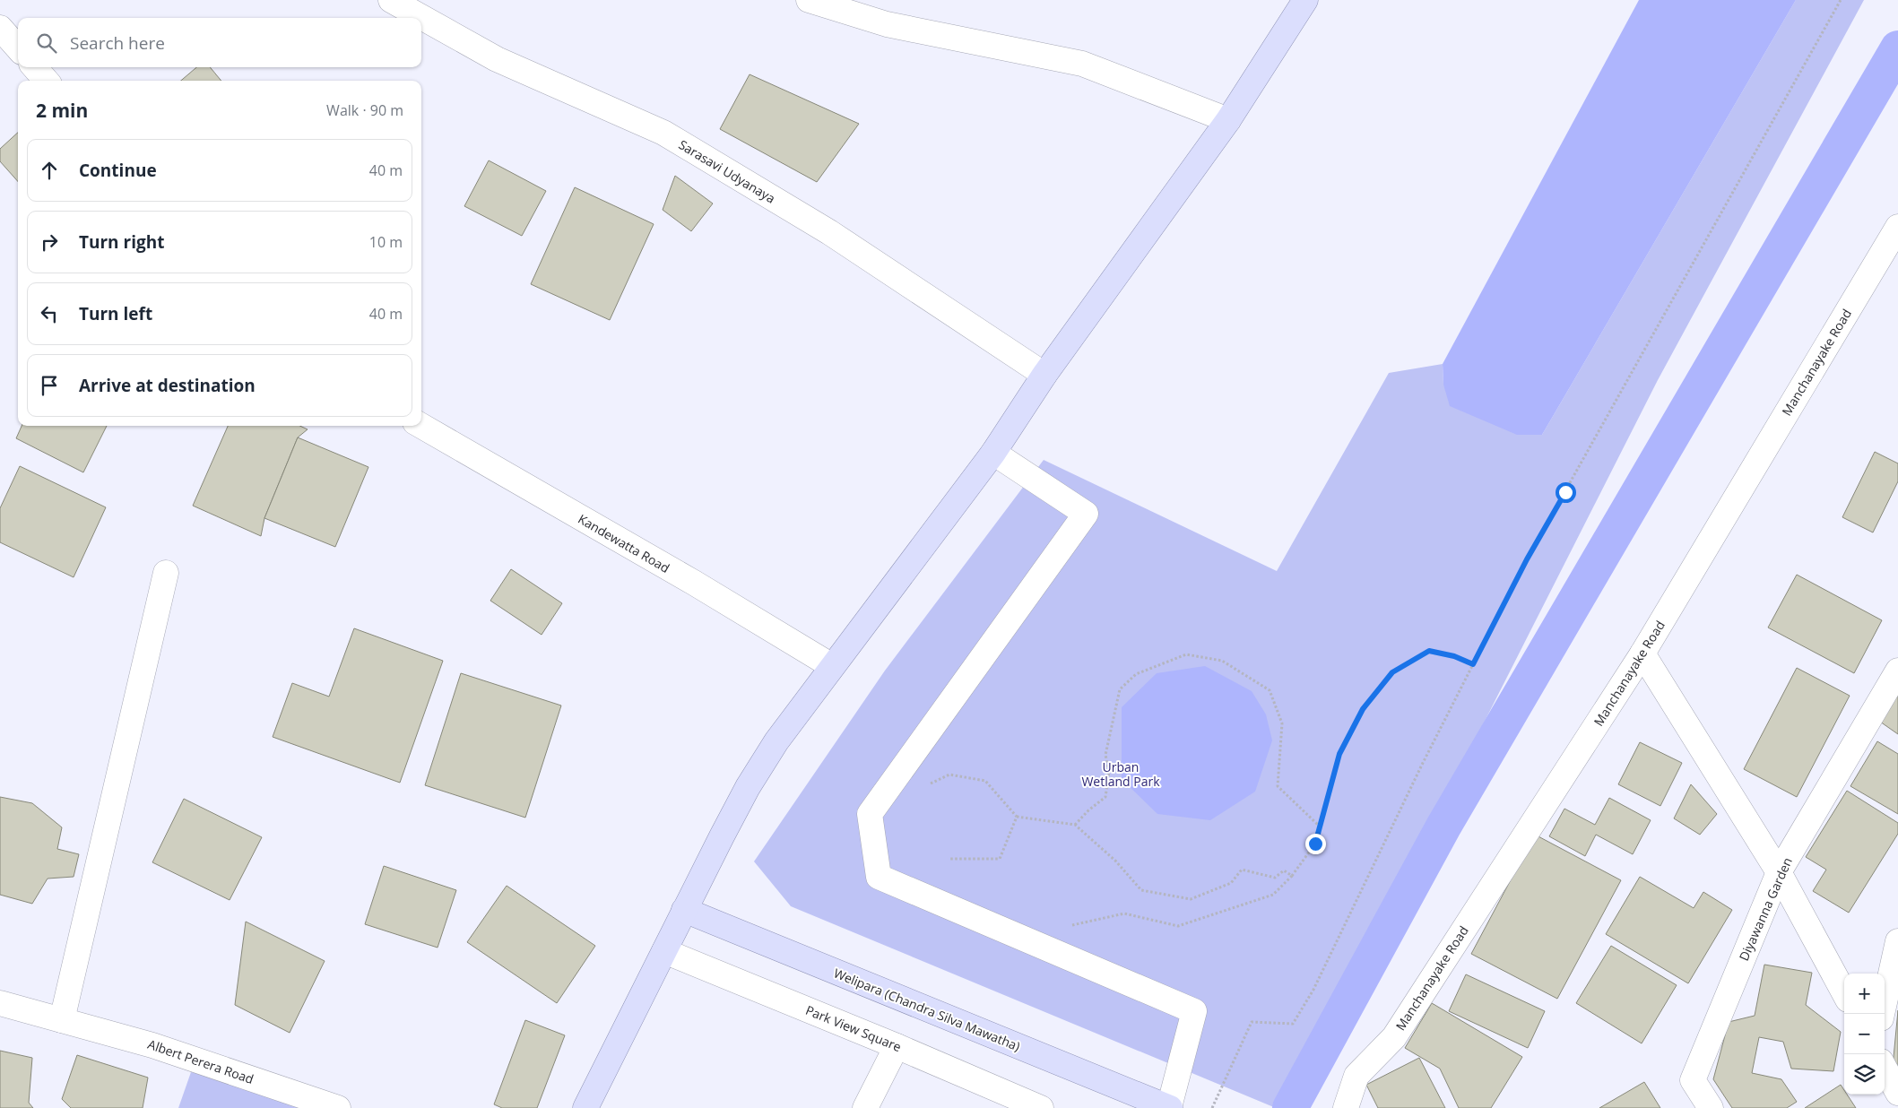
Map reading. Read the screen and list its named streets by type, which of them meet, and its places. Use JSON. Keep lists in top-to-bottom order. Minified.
{"streets":{"main road":["Welipara (Chandra Silva Mawatha)"],"street":["Sarasavi Udyanaya","Manchanayake Road","Kandewatta Road","Diyawanna Garden","Park View Square","Albert Perera Road"]},"parks":["Urban Wetland Park"],"page":{"search":"Search here","heading":["2 min","Walk · 90 m"],"list":[["Continue","40 m"],["Turn right","10 m"],["Turn left","40 m"],"Arrive at destination"],"map_buttons":["+","−"]}}
